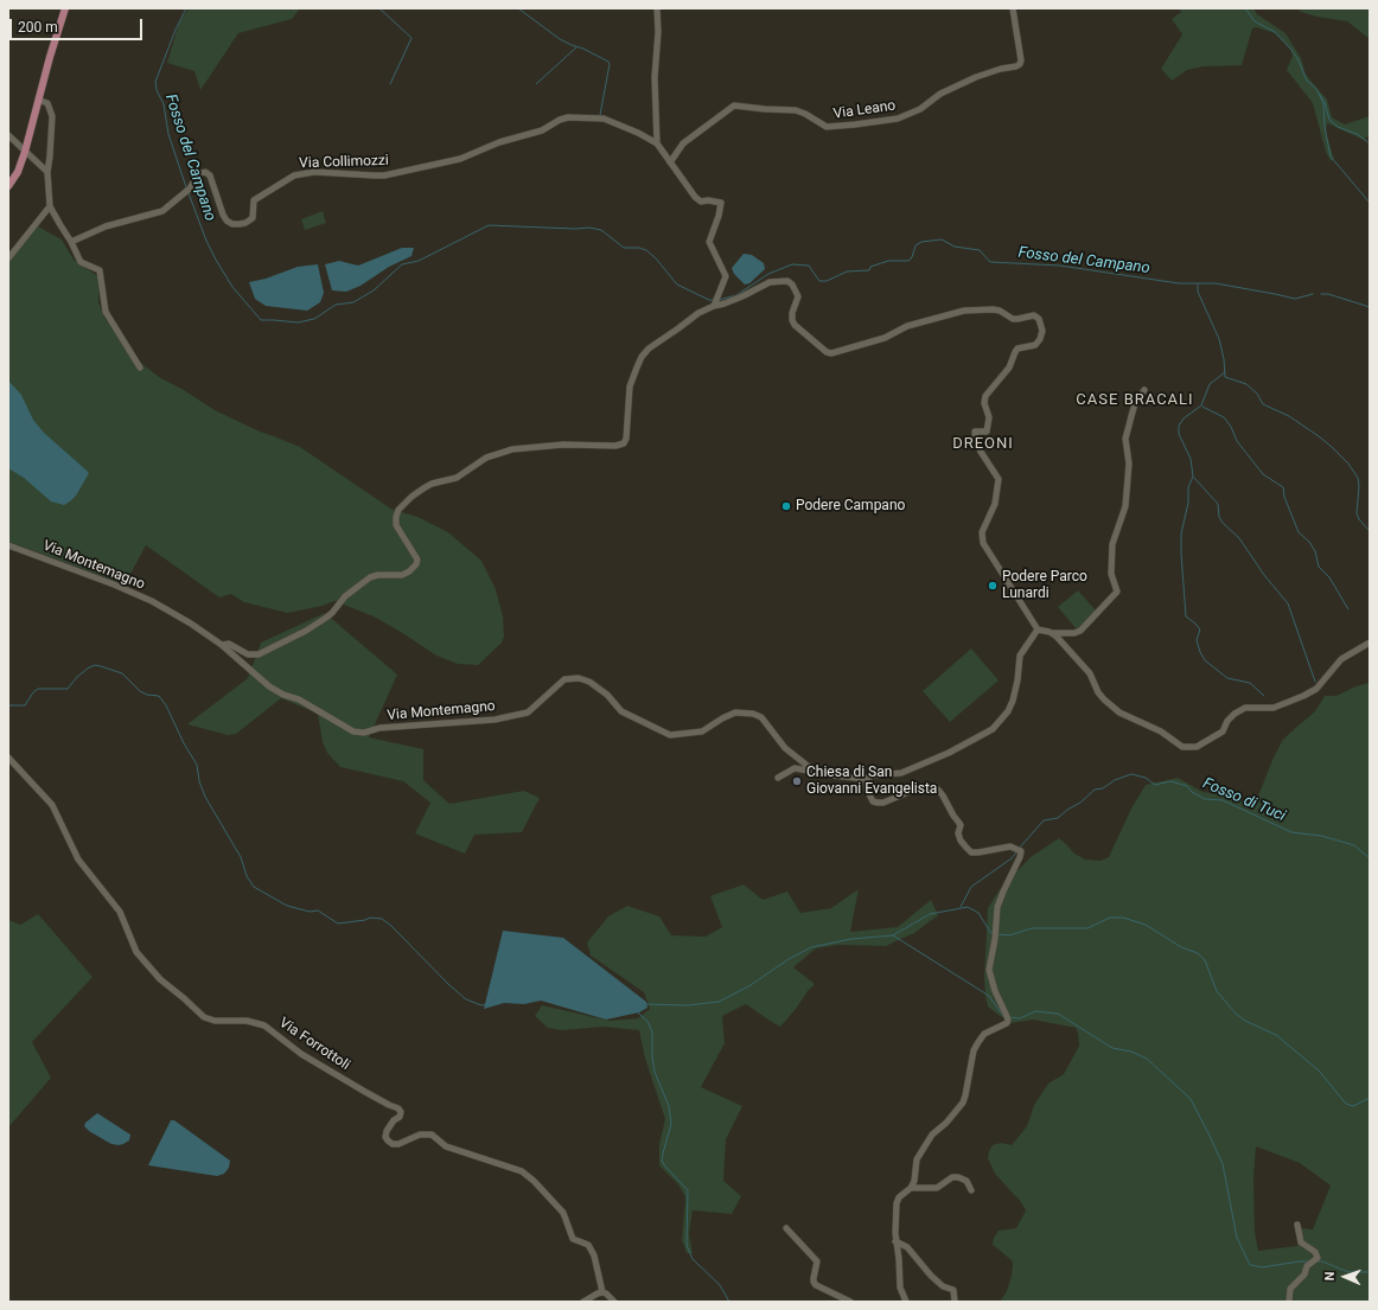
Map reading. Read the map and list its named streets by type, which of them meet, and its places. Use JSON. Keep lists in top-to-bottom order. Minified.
{"streets":{"street":["Via Leano","Via Collimozzi","Via Montemagno","Via Forrottoli"]},"districts":["CASE BRACALI","DREONI"],"water":["Fosso del Campano","Fosso di Tuci"],"places":["Podere Campano","Podere Parco Lunardi","Chiesa di San Giovanni Evangelista"],"scale_bar":"200 m","north":"left"}
